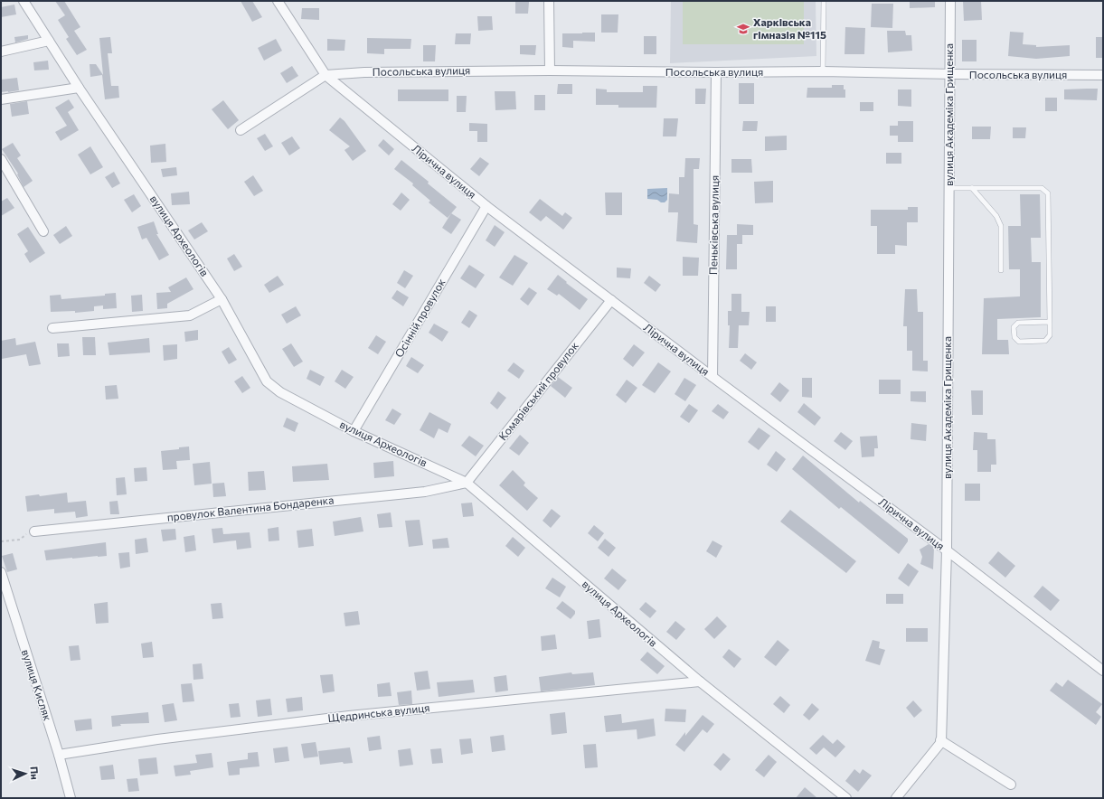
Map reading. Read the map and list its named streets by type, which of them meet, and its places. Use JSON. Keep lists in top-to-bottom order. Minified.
{"streets":{"street":["Посольська вулиця","вулиця Академіка Грищенка","Лірична вулиця","Пеньківська вулиця","вулиця Археологів","Осінній провулок","Комарівський провулок","провулок Валентина Бондаренка","вулиця Кисляк","Щедринська вулиця"]},"crossings":[["Посольська вулиця","вулиця Академіка Грищенка"],["Посольська вулиця","Лірична вулиця"],["Посольська вулиця","Пеньківська вулиця"],["вулиця Академіка Грищенка","Лірична вулиця"],["Лірична вулиця","Пеньківська вулиця"],["Лірична вулиця","Осінній провулок"],["Лірична вулиця","Комарівський провулок"],["вулиця Археологів","Осінній провулок"],["вулиця Археологів","Комарівський провулок"],["вулиця Археологів","провулок Валентина Бондаренка"],["вулиця Археологів","Щедринська вулиця"],["Комарівський провулок","провулок Валентина Бондаренка"],["вулиця Кисляк","Щедринська вулиця"]],"places":{"school or university":["Харківська гімназія №115"]},"north":"right"}
